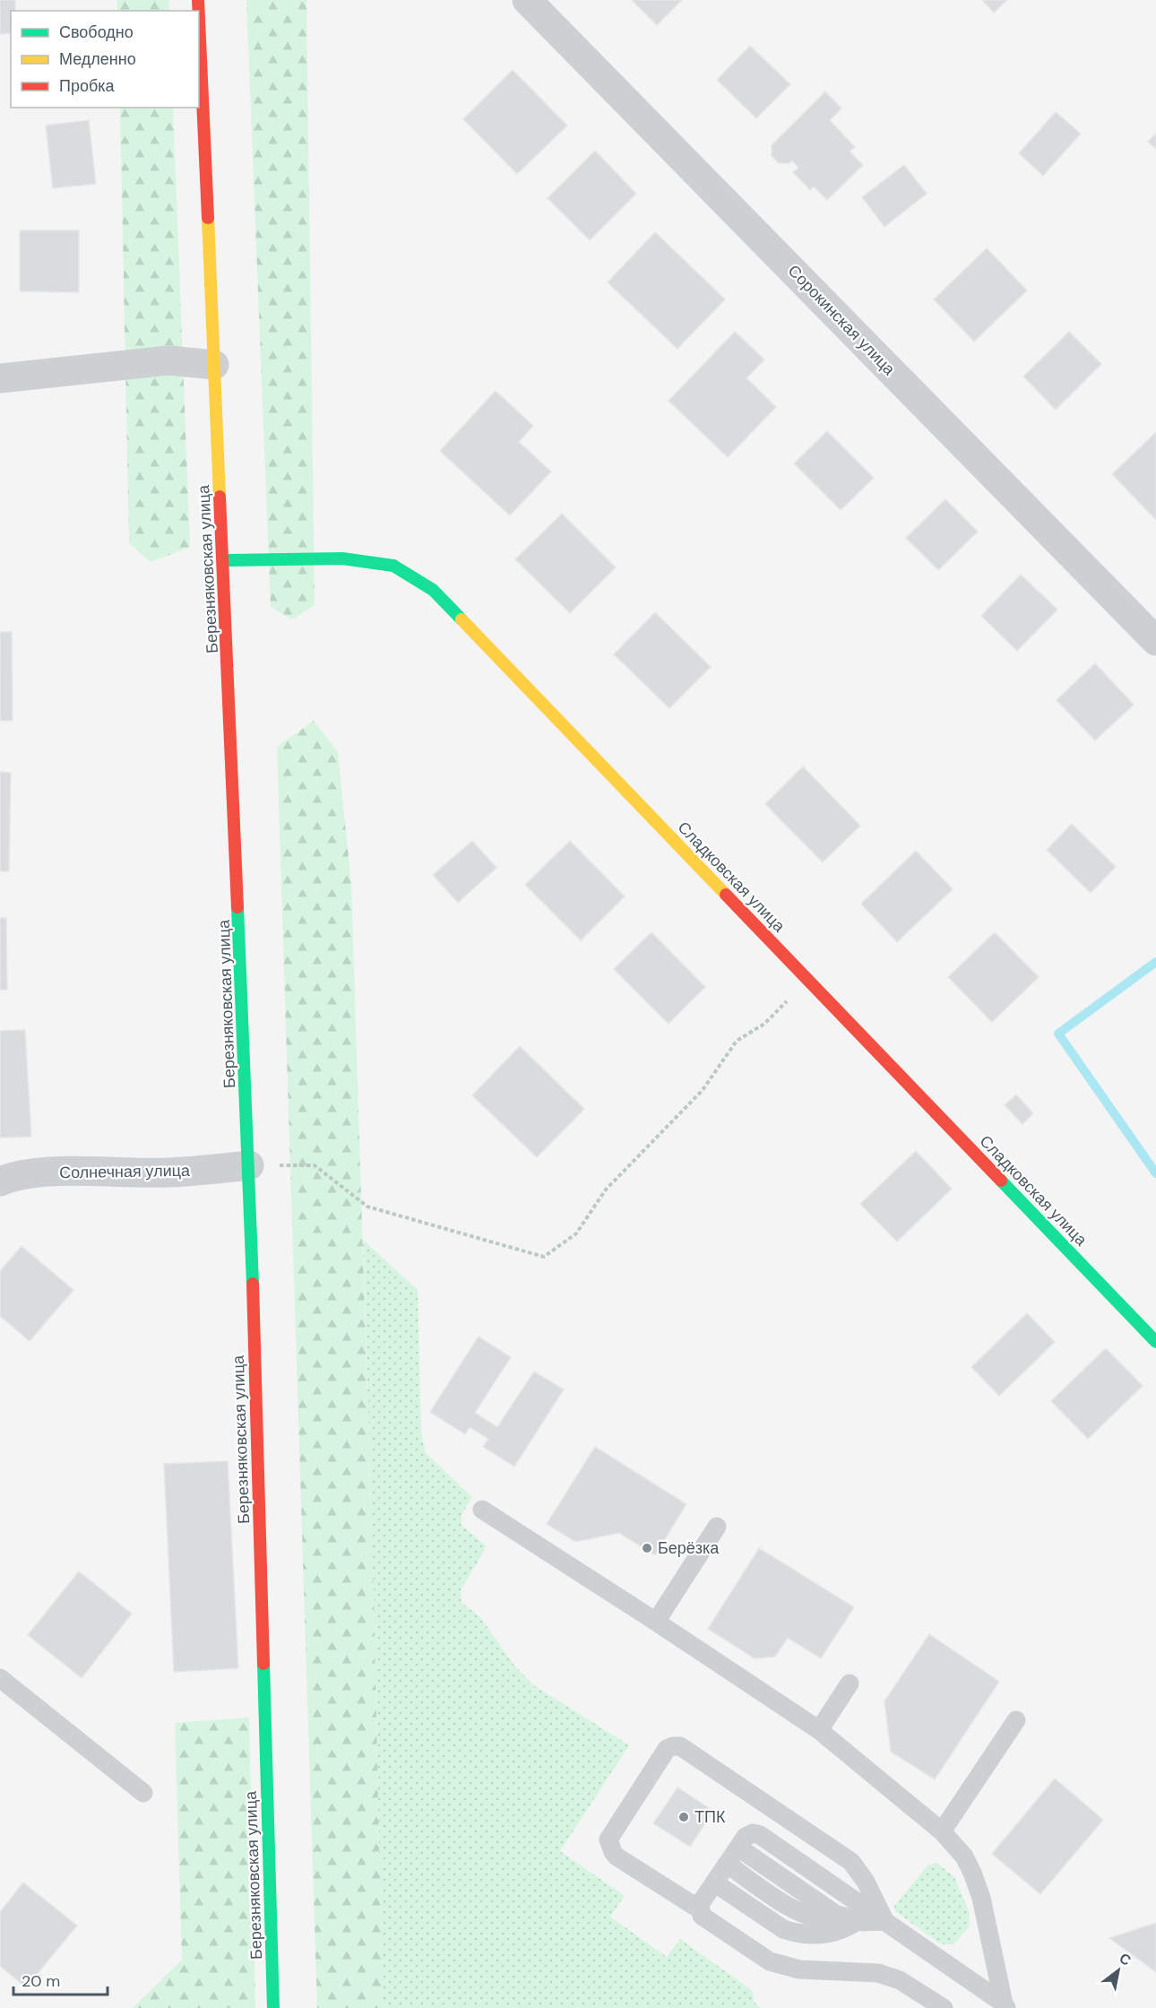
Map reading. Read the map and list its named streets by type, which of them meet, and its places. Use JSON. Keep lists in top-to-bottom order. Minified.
{"streets":{"street":["Сорокинская улица","Березняковская улица","Сладковская улица","Солнечная улица"]},"crossings":[["Березняковская улица","Сладковская улица"],["Березняковская улица","Солнечная улица"]],"places":["Берёзка","ТПК"],"legend":["Свободно","Медленно","Пробка"],"scale_bar":"20 m","north":"top right"}
